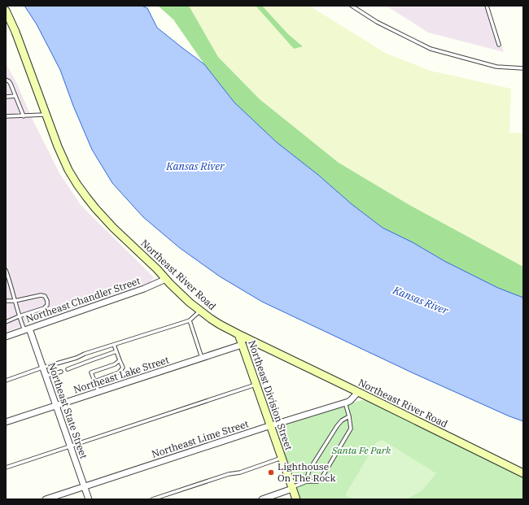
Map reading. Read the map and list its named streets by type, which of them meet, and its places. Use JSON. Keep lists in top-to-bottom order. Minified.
{"streets":{"street":["Northeast River Road","Northeast Chandler Street","Northeast Lake Street","Northeast Division Street","Northeast State Street","Northeast Lime Street"]},"crossings":[["Northeast River Road","Northeast Chandler Street"],["Northeast River Road","Northeast Division Street"],["Northeast River Road","Northeast Lime Street"],["Northeast Chandler Street","Northeast State Street"],["Northeast Lake Street","Northeast Division Street"],["Northeast Lake Street","Northeast State Street"],["Northeast Division Street","Northeast Lime Street"],["Northeast State Street","Northeast Lime Street"]],"water":["Kansas River"],"parks":["Santa Fe Park"],"places":["Lighthouse On The Rock"]}
